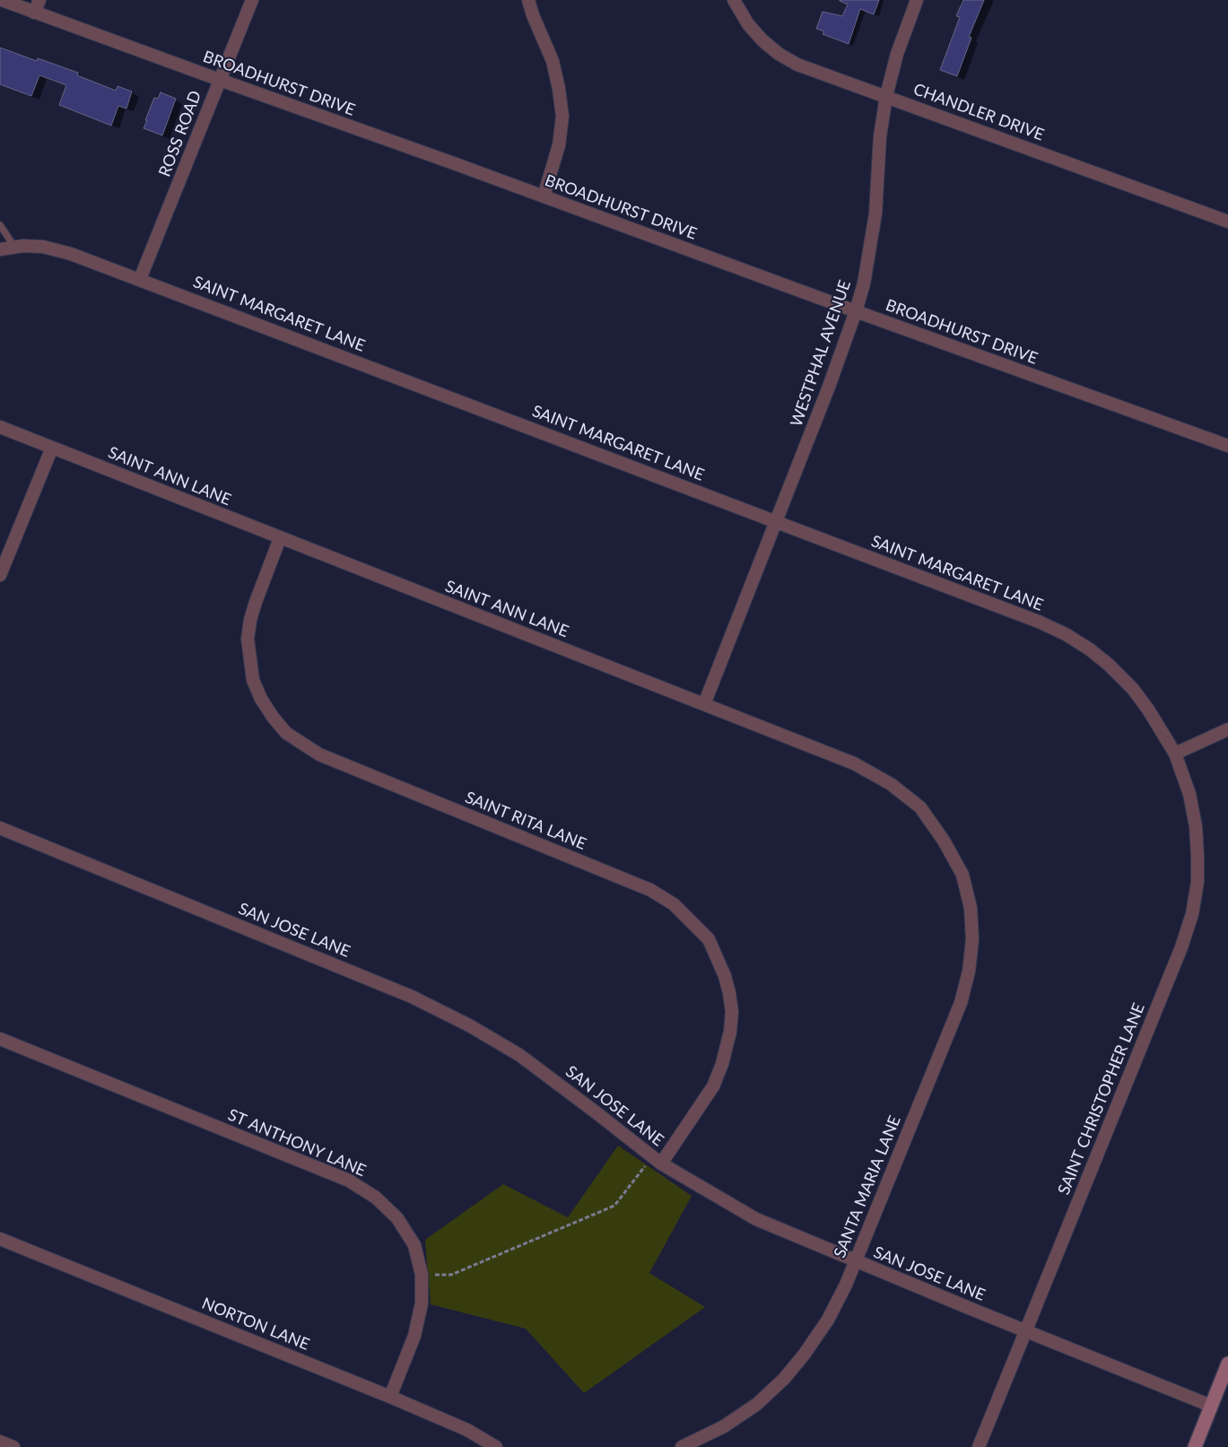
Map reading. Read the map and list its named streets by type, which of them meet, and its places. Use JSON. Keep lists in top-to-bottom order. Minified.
{"streets":{"street":["BROADHURST DRIVE","CHANDLER DRIVE","ROSS ROAD","SAINT MARGARET LANE","WESTPHAL AVENUE","SAINT ANN LANE","SAINT RITA LANE","SAN JOSE LANE","SAINT CHRISTOPHER LANE","ST ANTHONY LANE","SANTA MARIA LANE","NORTON LANE"]},"crossings":[["BROADHURST DRIVE","ROSS ROAD"],["BROADHURST DRIVE","WESTPHAL AVENUE"],["CHANDLER DRIVE","WESTPHAL AVENUE"],["ROSS ROAD","SAINT MARGARET LANE"],["SAINT MARGARET LANE","WESTPHAL AVENUE"],["SAINT MARGARET LANE","SAINT CHRISTOPHER LANE"],["WESTPHAL AVENUE","SAINT ANN LANE"],["SAINT ANN LANE","SAINT RITA LANE"],["SAINT ANN LANE","SANTA MARIA LANE"],["SAINT RITA LANE","SAN JOSE LANE"],["SAN JOSE LANE","SAINT CHRISTOPHER LANE"],["SAN JOSE LANE","SANTA MARIA LANE"],["ST ANTHONY LANE","NORTON LANE"]]}
